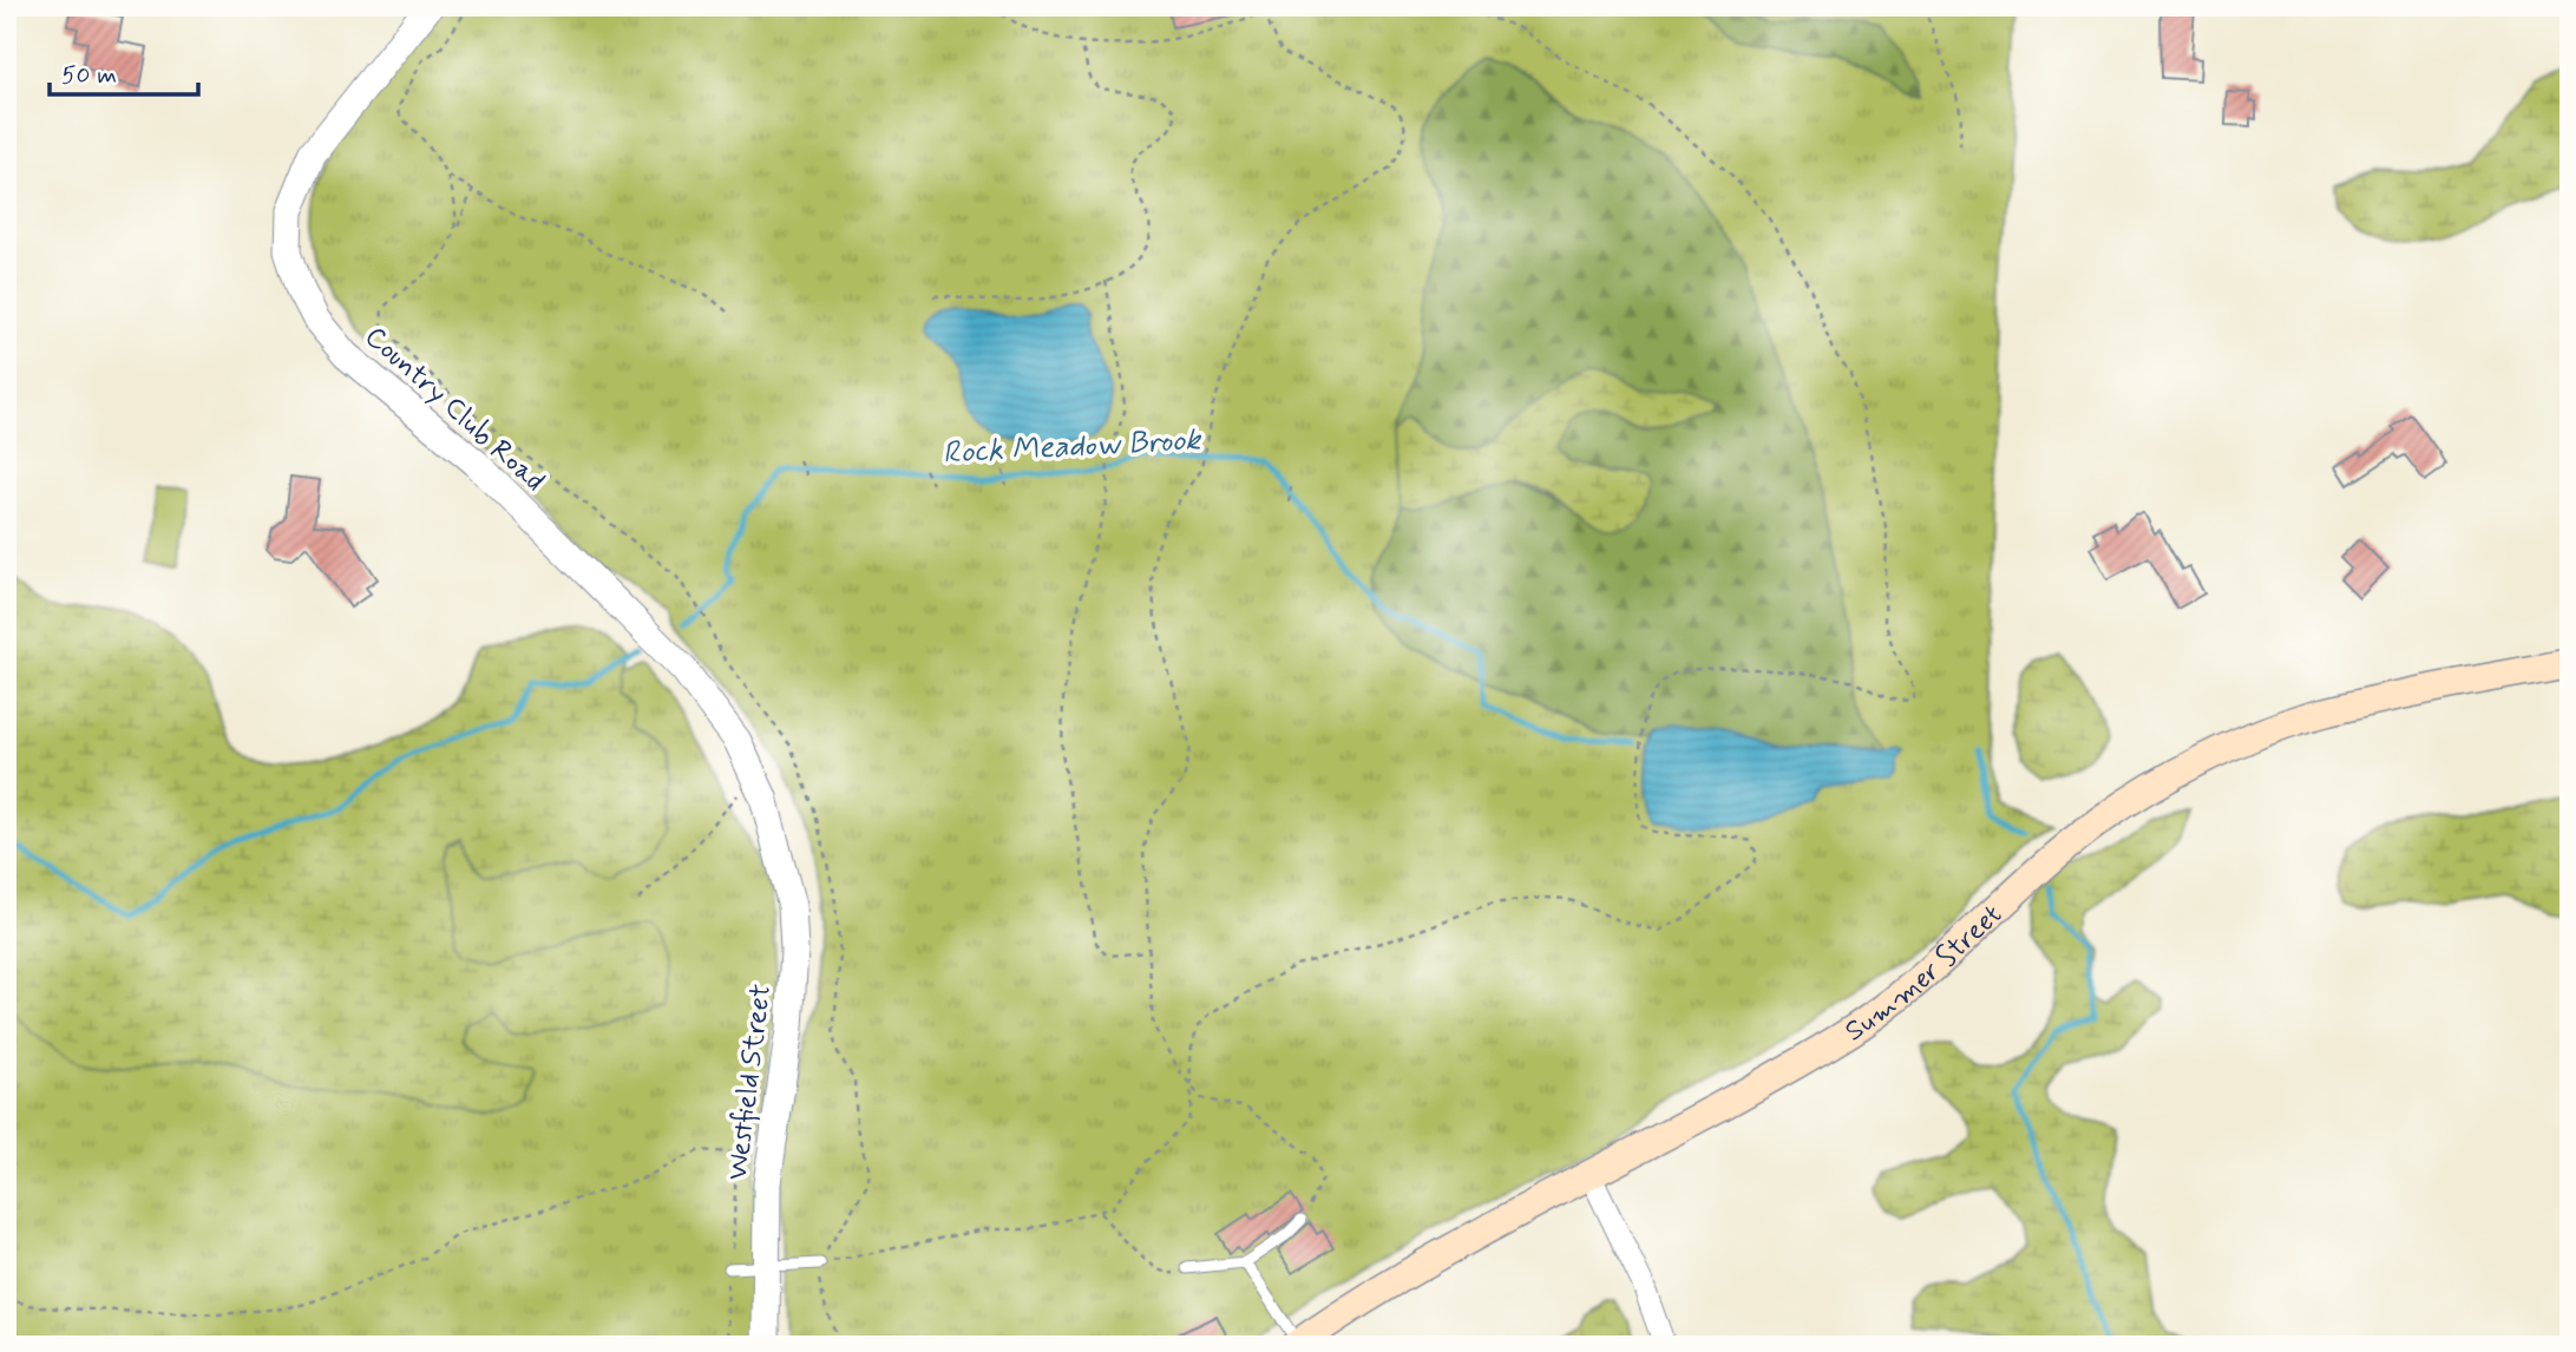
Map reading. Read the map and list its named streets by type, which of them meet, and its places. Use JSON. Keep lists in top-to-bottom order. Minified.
{"streets":{"main road":["Summer Street"],"street":["Country Club Road","Westfield Street"]},"crossings":[["Country Club Road","Westfield Street"]],"water":["Rock Meadow Brook"],"scale_bar":"50 m"}
